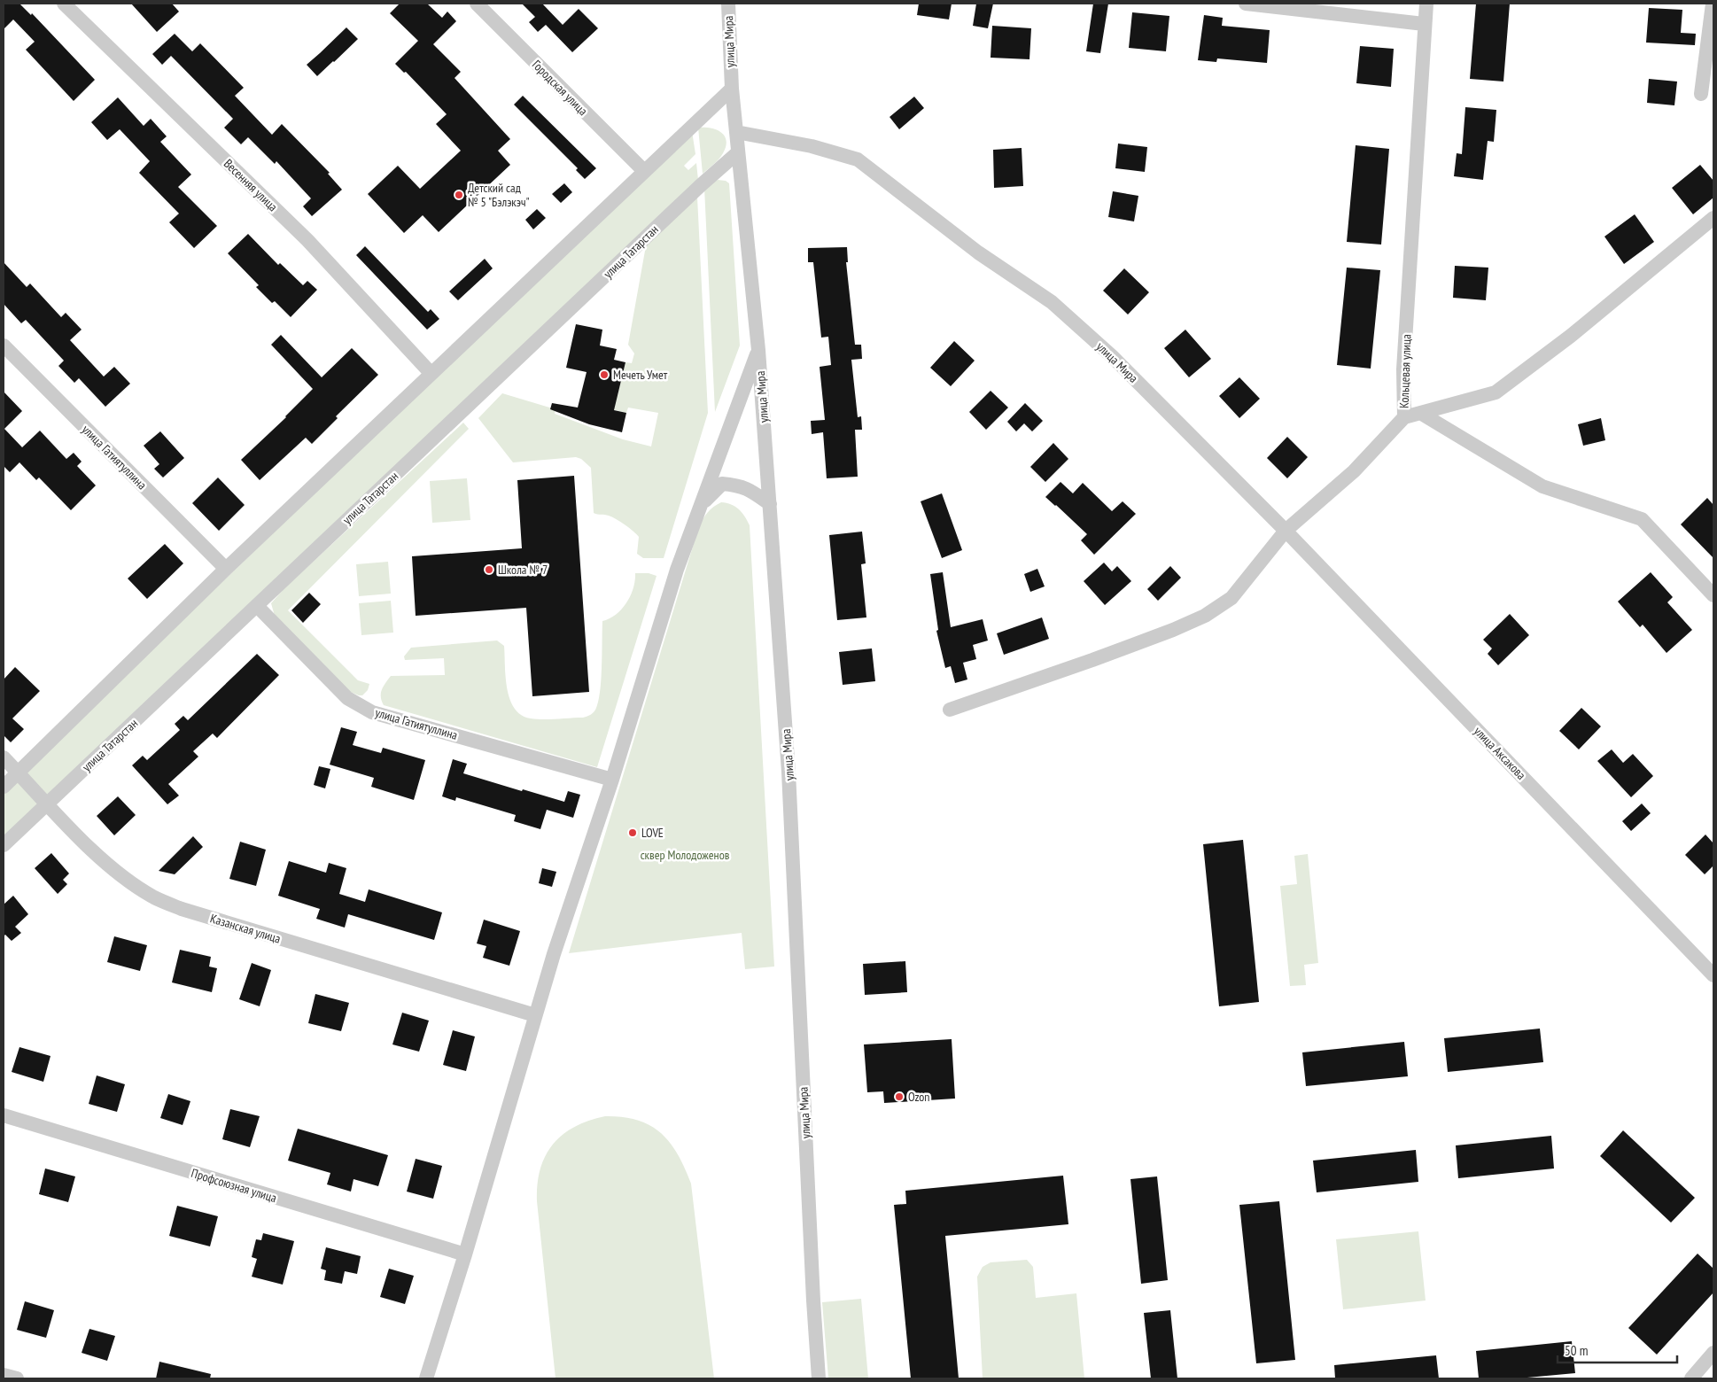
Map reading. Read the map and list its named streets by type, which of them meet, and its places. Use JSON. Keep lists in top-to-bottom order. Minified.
{"streets":{"street":["улица Мира","Городская улица","Весенняя улица","улица Татарстан","Кольцевая улица","улица Гатиятуллина","улица Аксакова","Казанская улица","Профсоюзная улица"]},"crossings":[["улица Мира","улица Татарстан"],["улица Мира","улица Аксакова"],["улица Татарстан","улица Гатиятуллина"],["улица Татарстан","Казанская улица"]],"parks":["сквер Молодоженов"],"places":["Детский сад № 5 \"Бэлэкэч\"","Мечеть Умет","Школа № 7","LOVE","Ozon"],"scale_bar":"50 m"}
